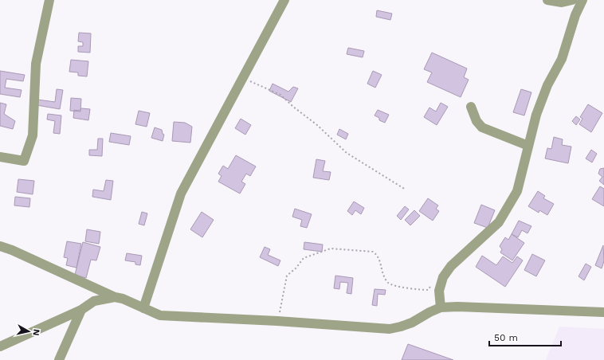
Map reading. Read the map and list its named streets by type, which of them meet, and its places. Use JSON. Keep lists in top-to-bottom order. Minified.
{"scale_bar":"50 m","north":"right"}
